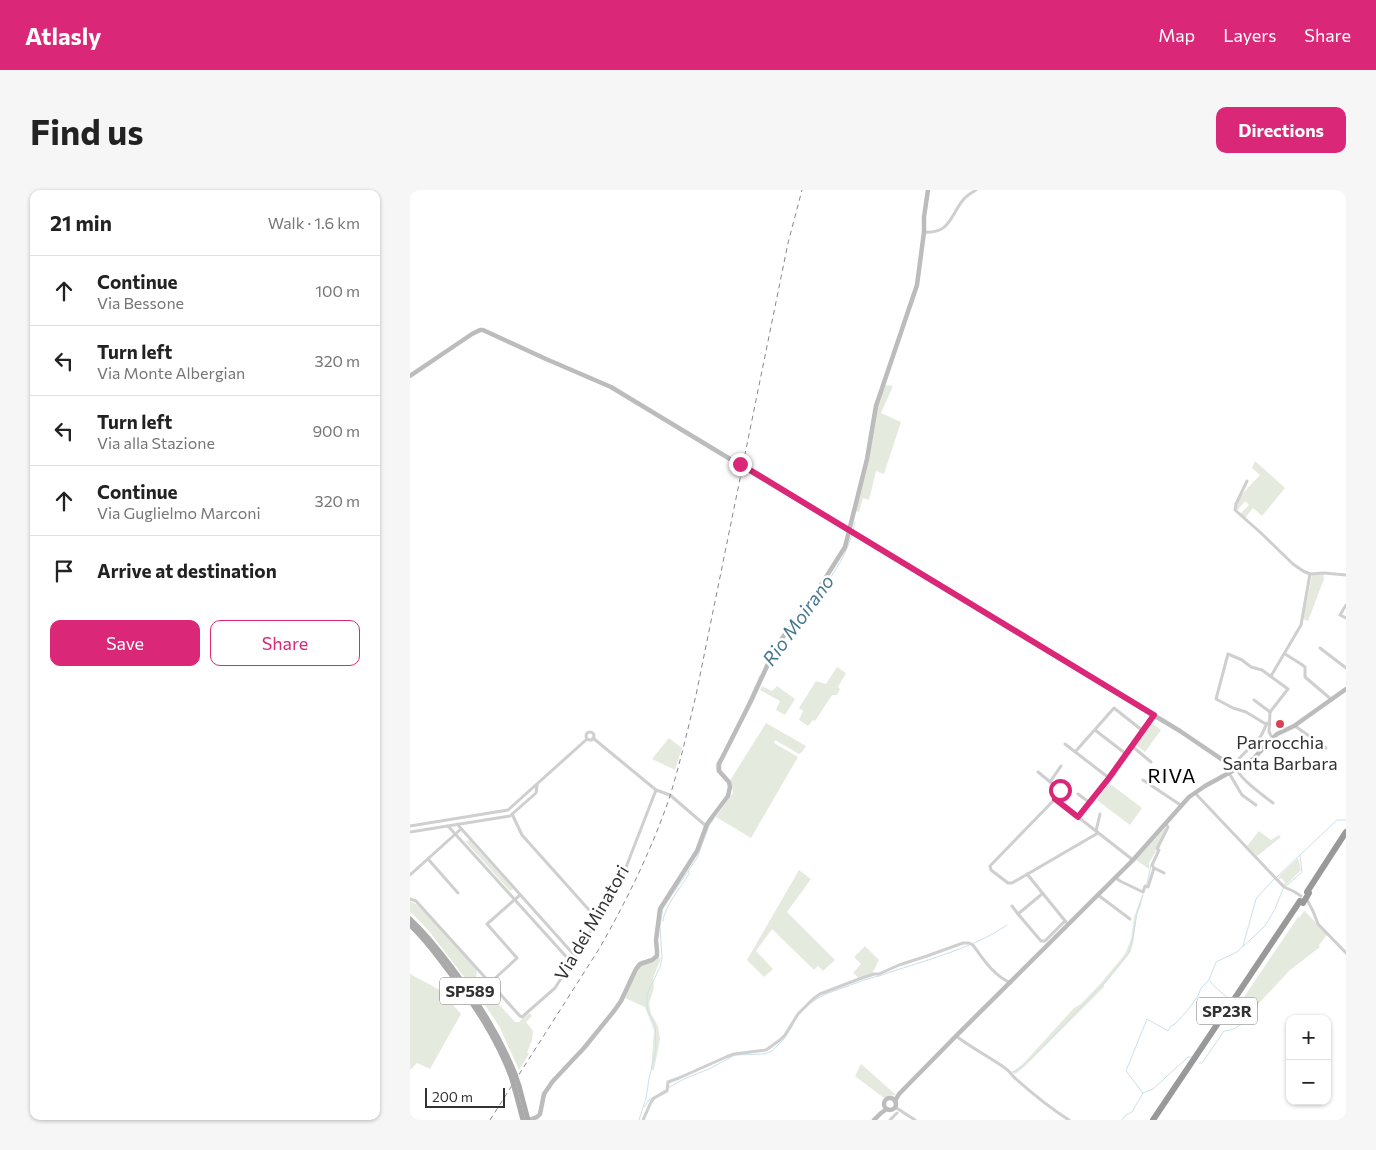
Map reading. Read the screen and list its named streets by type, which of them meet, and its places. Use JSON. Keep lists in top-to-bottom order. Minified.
{"streets":{"highway":["SP23R"],"main road":["SP589"],"street":["Via dei Minatori"]},"districts":["RIVA"],"water":["Rio Moirano"],"places":["Parrocchia Santa Barbara"],"scale_bar":"200 m","page":{"header":"Atlasly","nav":["Map","Layers","Share"],"buttons":["Directions",["Save","Share"]],"title":"Find us","heading":["21 min","Walk · 1.6 km"],"list":[["Continue","Via Bessone","100 m"],["Turn left","Via Monte Albergian","320 m"],["Turn left","Via alla Stazione","900 m"],["Continue","Via Guglielmo Marconi","320 m"],"Arrive at destination"],"map_buttons":["+","−"],"scale":"200 m"}}
